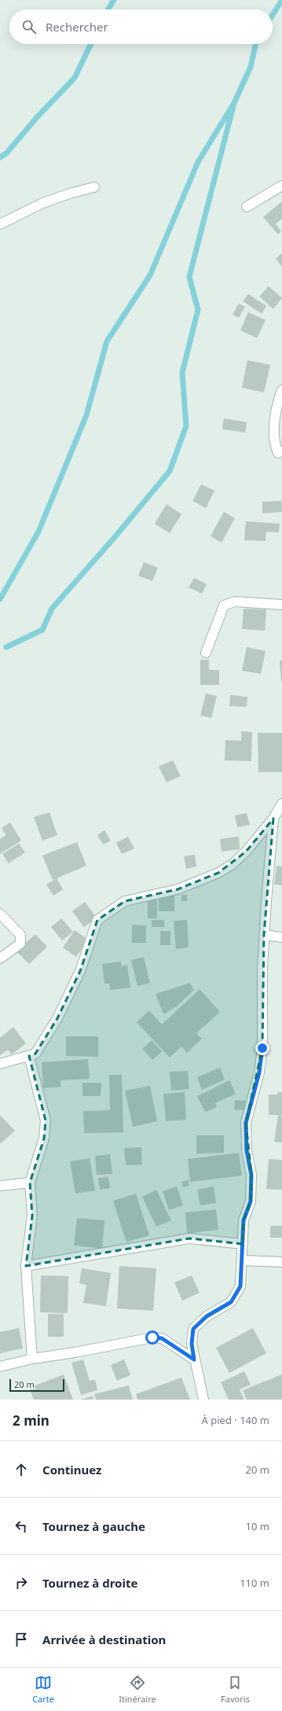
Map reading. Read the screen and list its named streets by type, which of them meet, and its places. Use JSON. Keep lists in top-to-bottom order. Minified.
{"scale_bar":"20 m","page":{"search":"Rechercher","scale":"20 m","heading":["2 min","À pied · 140 m"],"list":[["Continuez","20 m"],["Tournez à gauche","10 m"],["Tournez à droite","110 m"],"Arrivée à destination"],"nav":["Carte","Itinéraire","Favoris"]}}
